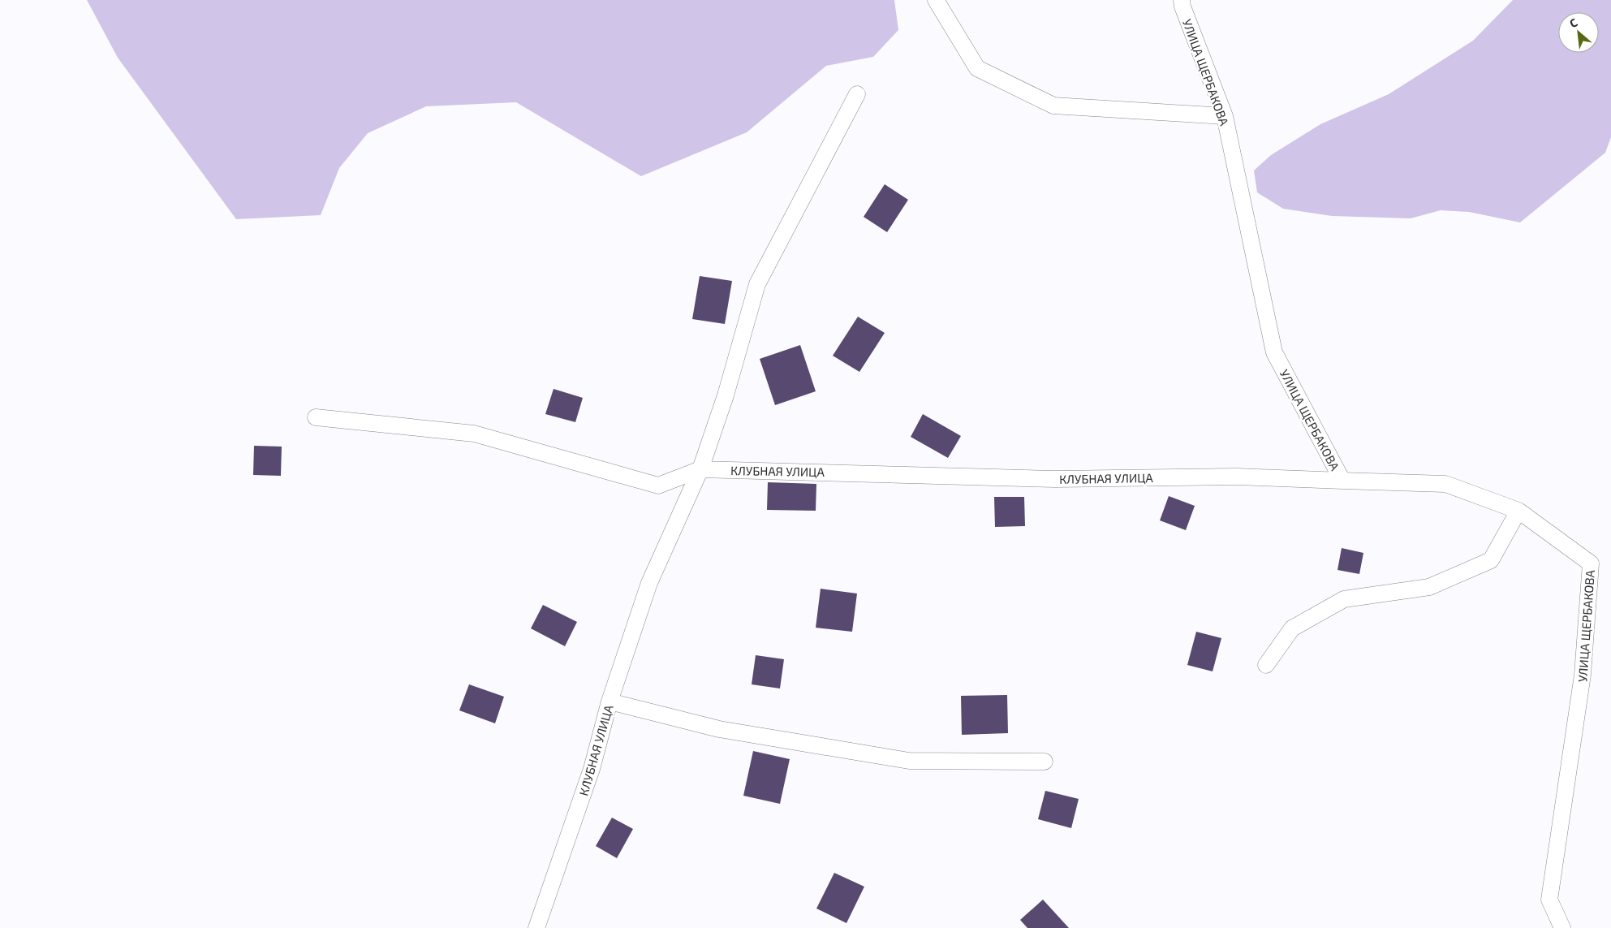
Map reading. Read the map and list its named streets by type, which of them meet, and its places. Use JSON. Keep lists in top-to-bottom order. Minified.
{"streets":{"lane":["УЛИЦА ЩЕРБАКОВА","КЛУБНАЯ УЛИЦА"]},"crossings":[["УЛИЦА ЩЕРБАКОВА","КЛУБНАЯ УЛИЦА"]],"north":"top left"}
